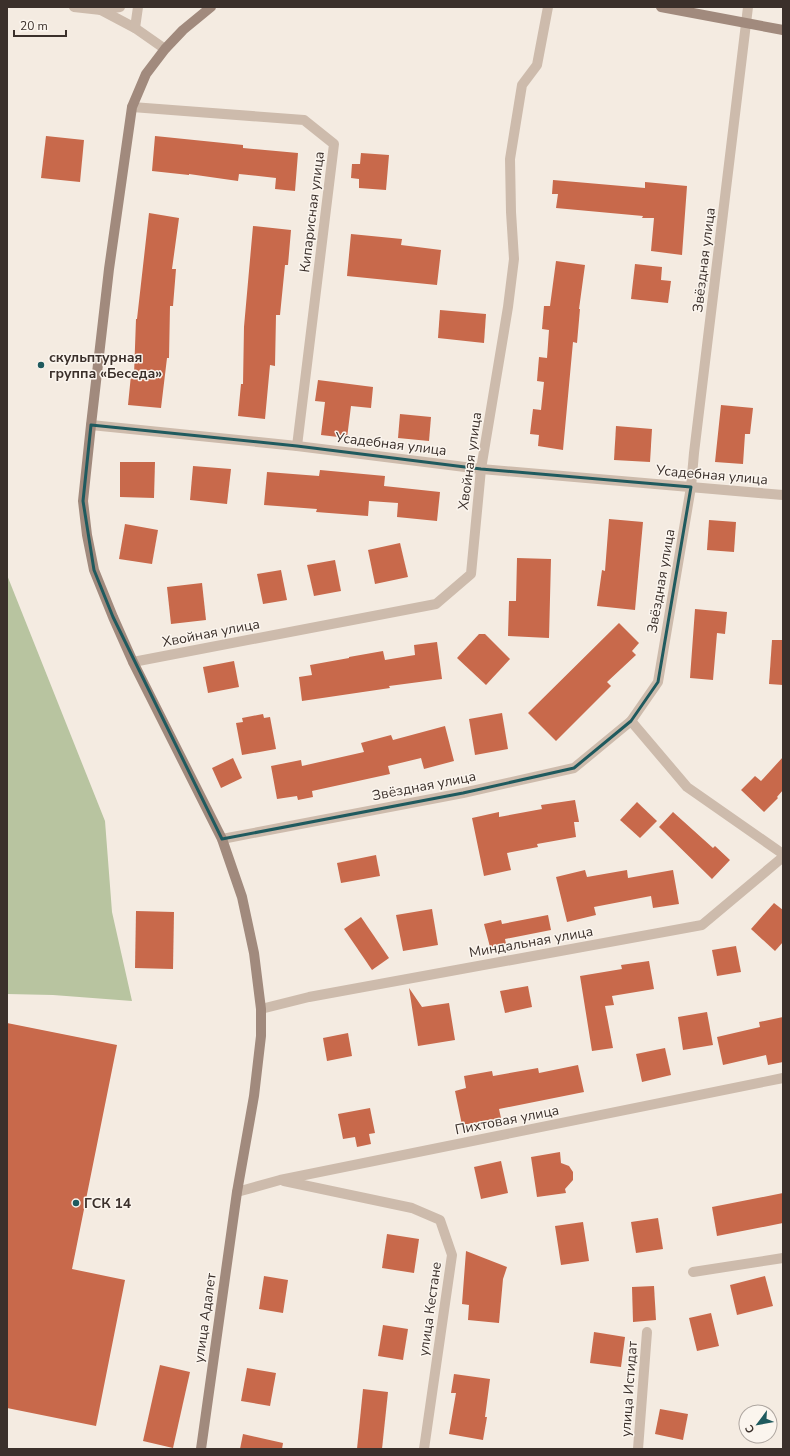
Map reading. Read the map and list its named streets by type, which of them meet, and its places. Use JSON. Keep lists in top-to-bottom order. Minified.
{"streets":{"street":["Кипарисная улица","Звёздная улица","Усадебная улица","Хвойная улица","Миндальная улица","Пихтовая улица","улица Кестане","улица Адалет","улица Истидат"]},"crossings":[["Кипарисная улица","Усадебная улица"],["Кипарисная улица","улица Адалет"],["Звёздная улица","Усадебная улица"],["Звёздная улица","улица Адалет"],["Усадебная улица","Хвойная улица"],["Усадебная улица","улица Адалет"],["Хвойная улица","улица Адалет"],["Миндальная улица","улица Адалет"],["Пихтовая улица","улица Кестане"],["Пихтовая улица","улица Адалет"]],"places":["скульптурная группа «Беседа»","ГСК 14"],"scale_bar":"20 m","north":"bottom left"}
